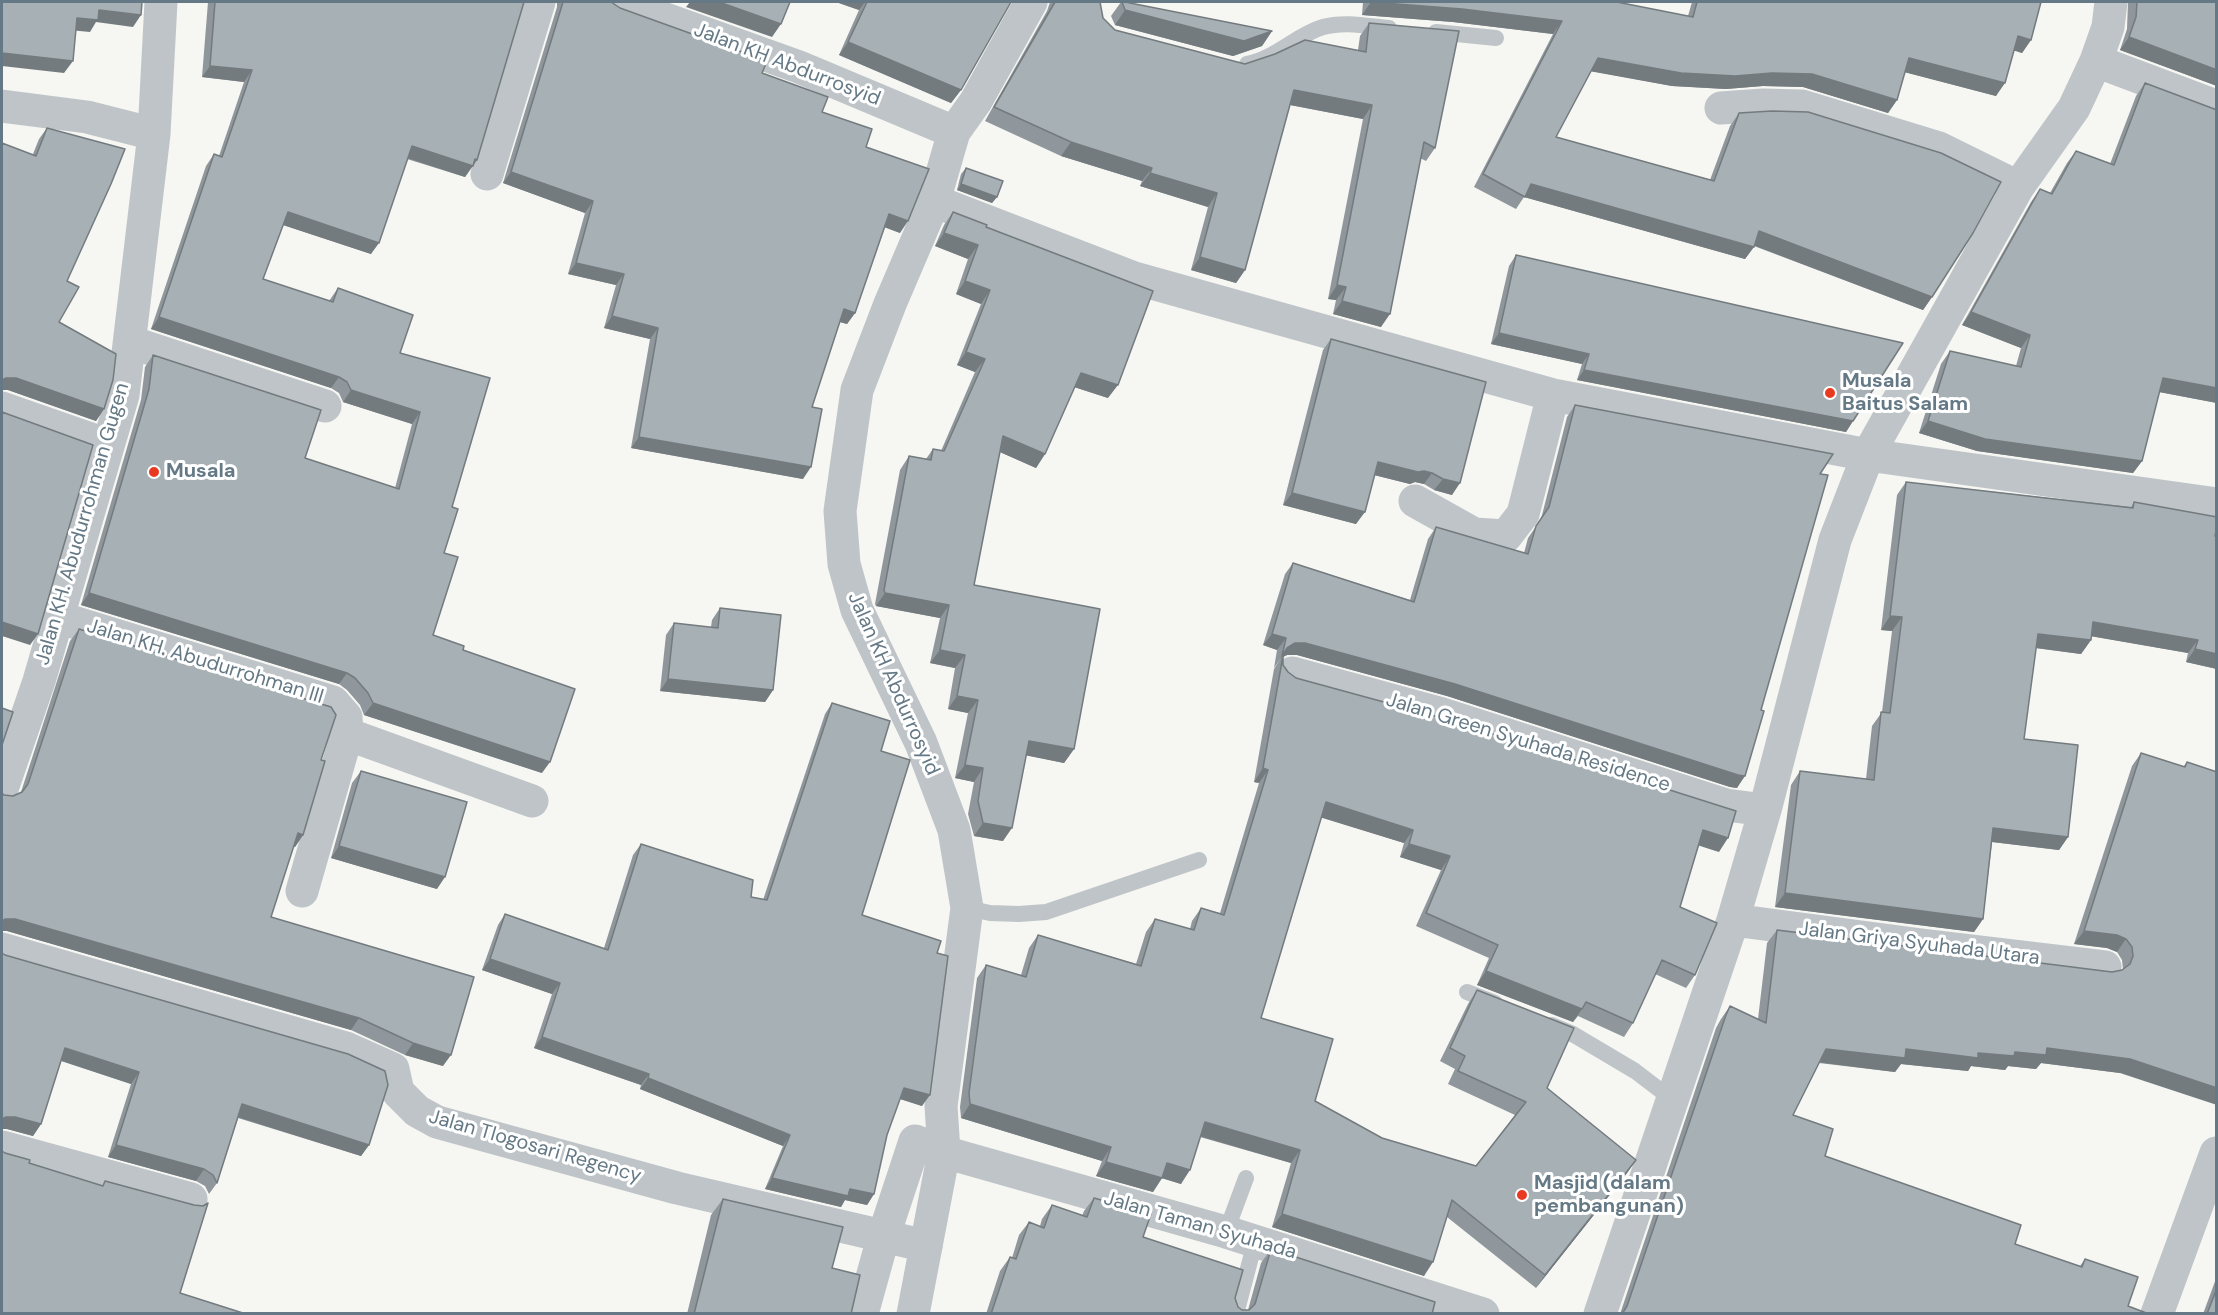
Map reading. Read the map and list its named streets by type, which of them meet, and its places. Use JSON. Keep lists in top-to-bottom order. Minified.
{"streets":{"street":["Jalan KH Abdurrosyid","Jalan KH. Abudurrohman Gugen","Jalan KH. Abudurrohman III","Jalan Green Syuhada Residence","Jalan Griya Syuhada Utara","Jalan Tlogosari Regency","Jalan Taman Syuhada"]},"crossings":[["Jalan KH Abdurrosyid","Jalan Taman Syuhada"],["Jalan KH. Abudurrohman Gugen","Jalan KH. Abudurrohman III"]],"places":["Musala Baitus Salam","Musala","Masjid (dalam pembangunan)"]}
